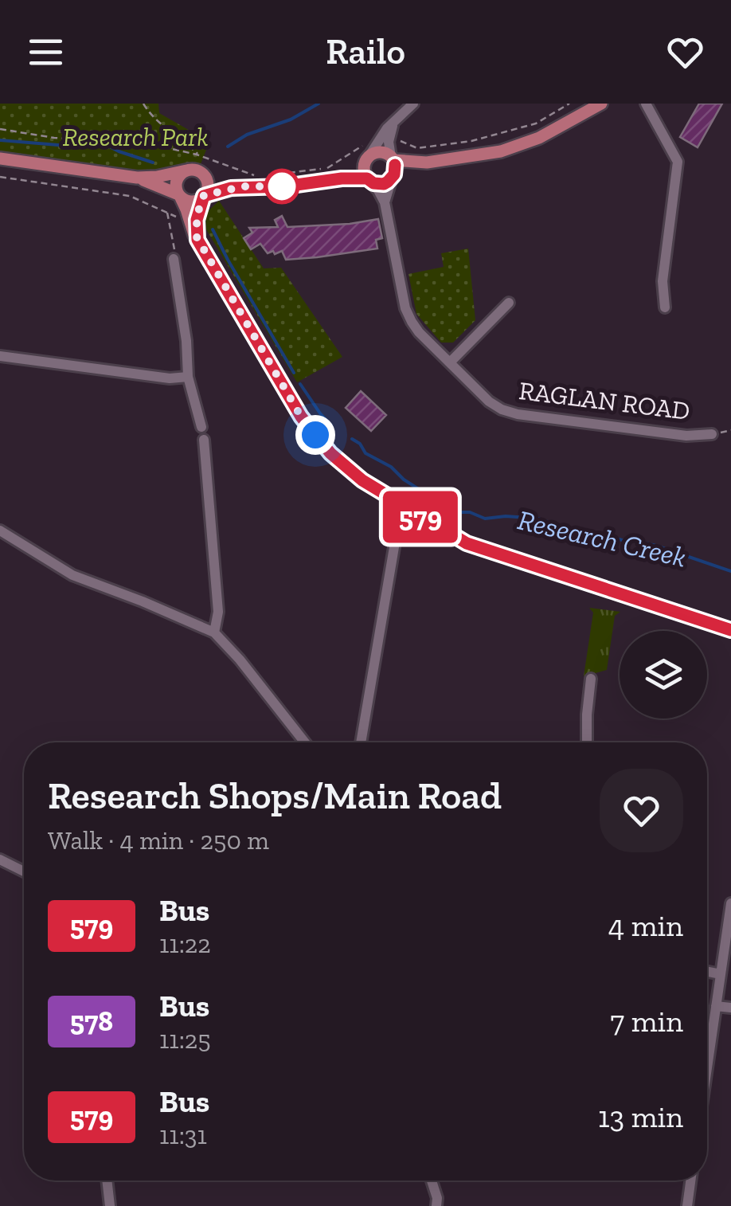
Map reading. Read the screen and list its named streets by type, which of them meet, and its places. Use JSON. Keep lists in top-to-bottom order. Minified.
{"streets":{"street":["RAGLAN ROAD"]},"water":["Research Creek"],"parks":["Research Park"],"lines":["bus line 579"],"page":{"header":"Railo","on_map":"579","heading":["Research Shops/Main Road","Walk · 4 min · 250 m"],"list":[{"mark":"579","name":"Bus","note":"11:22","value":"4 min"},{"mark":"578","name":"Bus","note":"11:25","value":"7 min"},{"mark":"579","name":"Bus","note":"11:31","value":"13 min"}]}}
